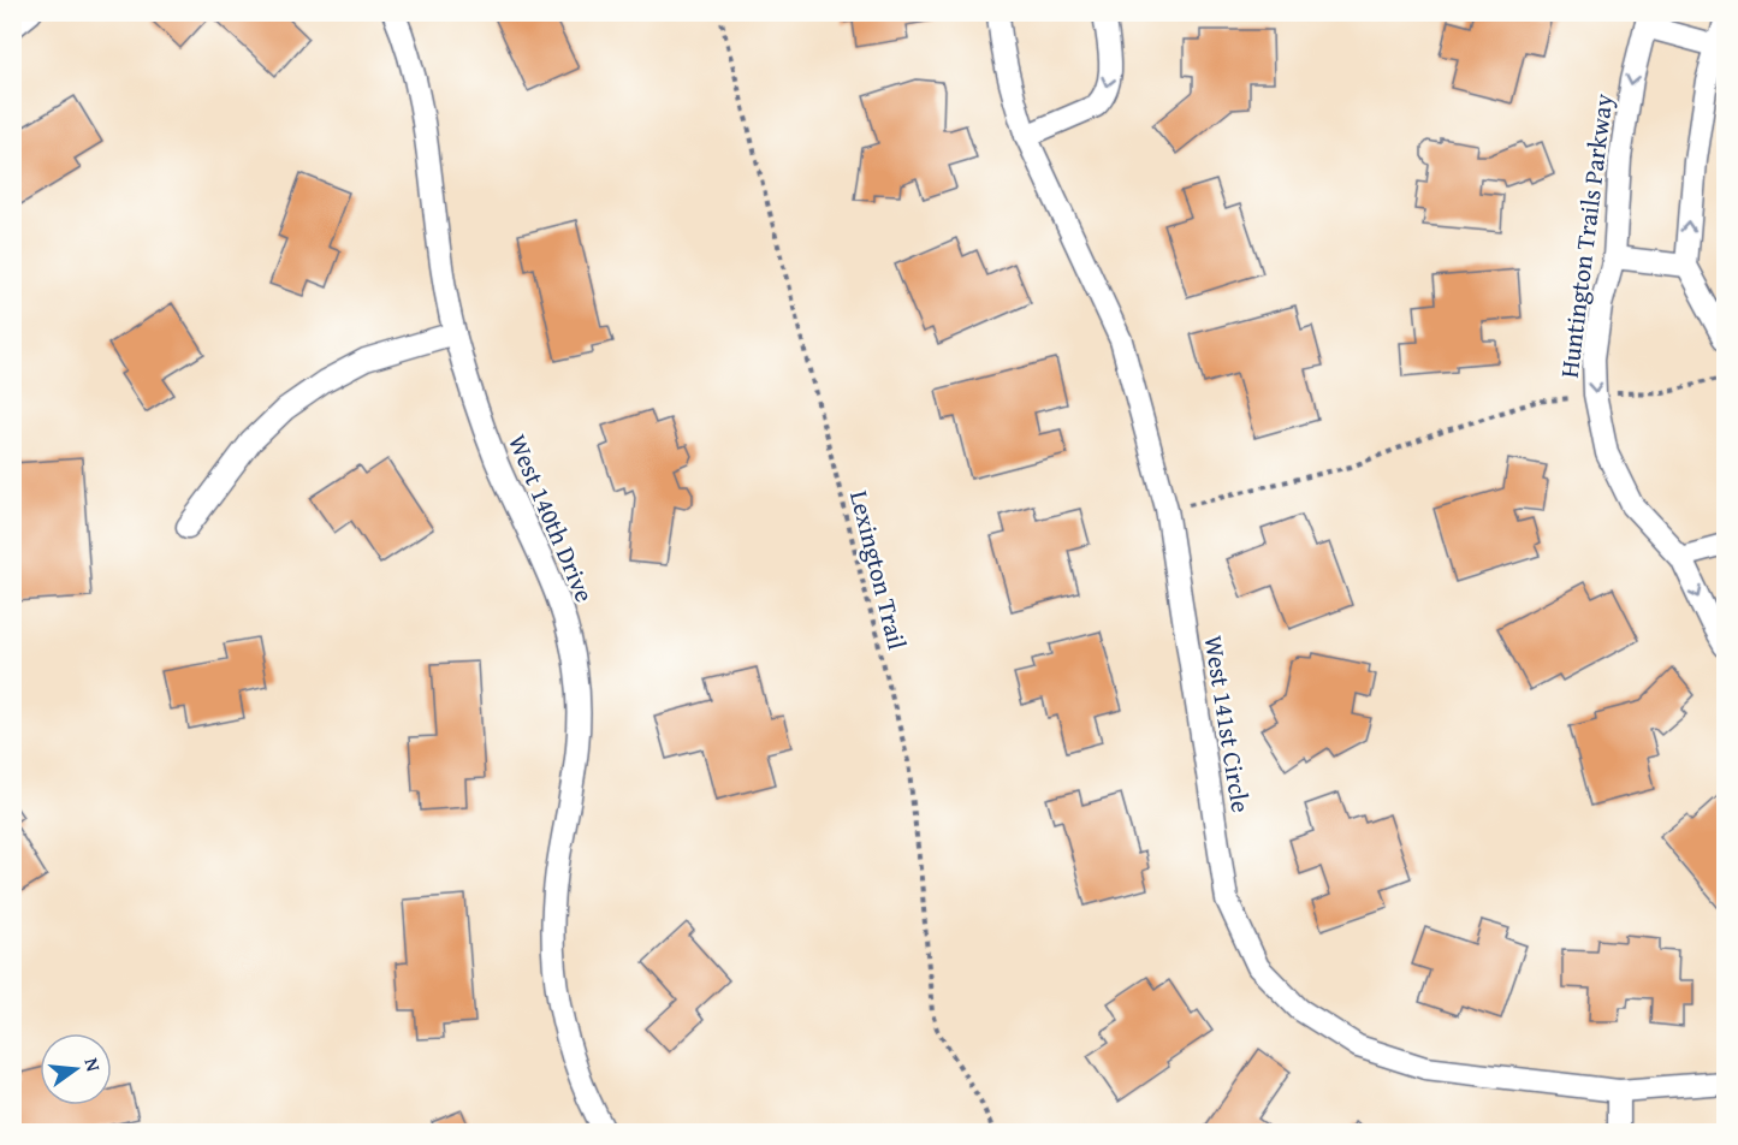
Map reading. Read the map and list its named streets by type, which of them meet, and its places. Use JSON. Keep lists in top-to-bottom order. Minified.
{"streets":{"street":["Huntington Trails Parkway","West 140th Drive","West 141st Circle"],"path":["Lexington Trail"]},"north":"right"}
